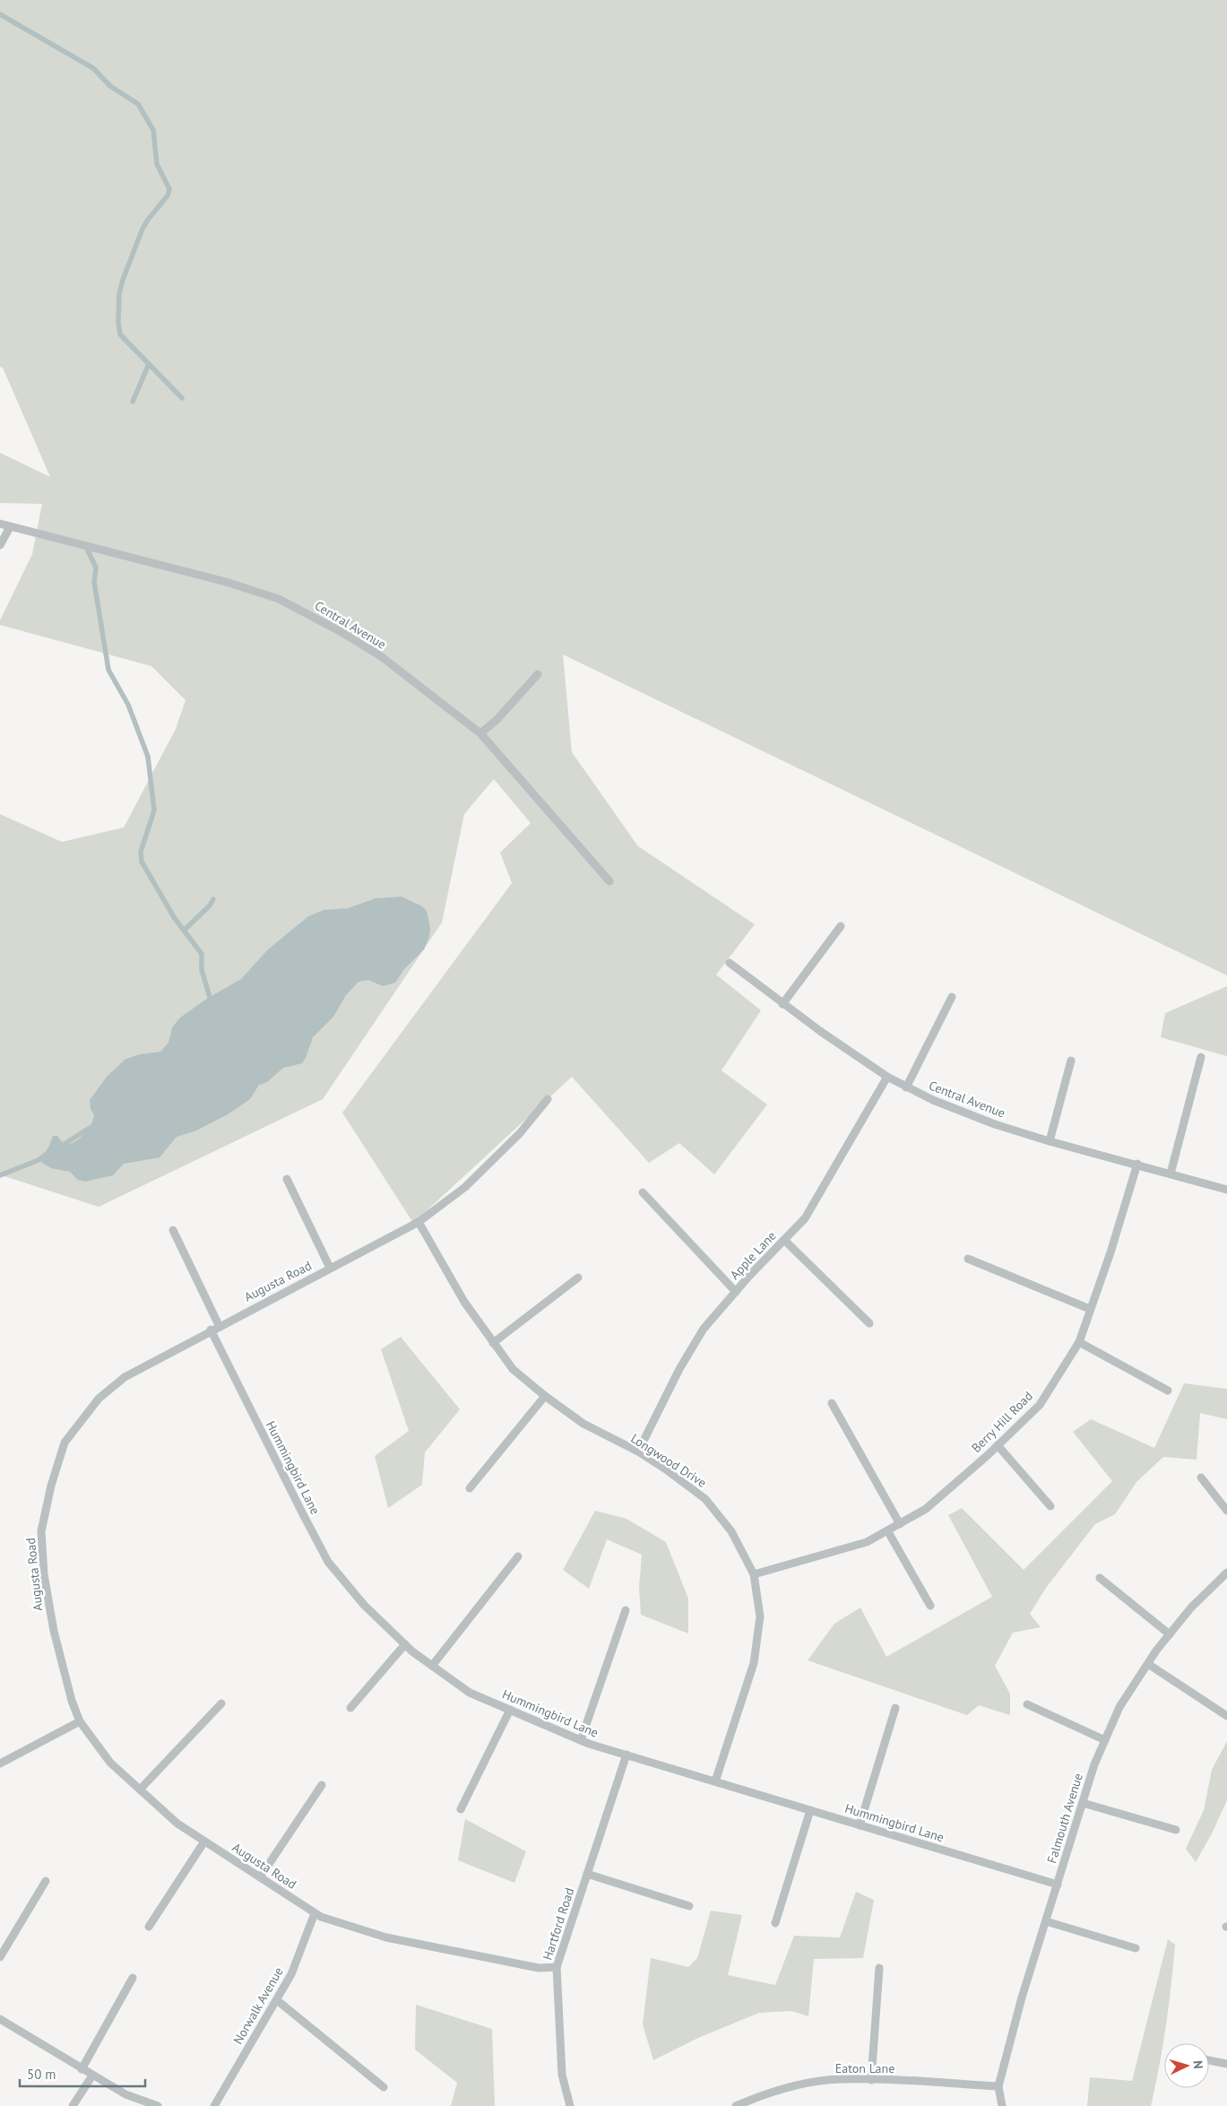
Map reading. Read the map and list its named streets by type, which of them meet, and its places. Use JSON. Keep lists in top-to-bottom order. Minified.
{"streets":{"street":["Central Avenue","Apple Lane","Augusta Road","Berry Hill Road","Longwood Drive","Hummingbird Lane","Falmouth Avenue","Hartford Road","Norwalk Avenue","Eaton Lane"]},"crossings":[["Central Avenue","Apple Lane"],["Central Avenue","Berry Hill Road"],["Apple Lane","Longwood Drive"],["Augusta Road","Longwood Drive"],["Augusta Road","Hummingbird Lane"],["Augusta Road","Hartford Road"],["Augusta Road","Norwalk Avenue"],["Berry Hill Road","Longwood Drive"],["Longwood Drive","Hummingbird Lane"],["Hummingbird Lane","Falmouth Avenue"],["Hummingbird Lane","Hartford Road"],["Falmouth Avenue","Eaton Lane"]],"scale_bar":"50 m","north":"right"}
